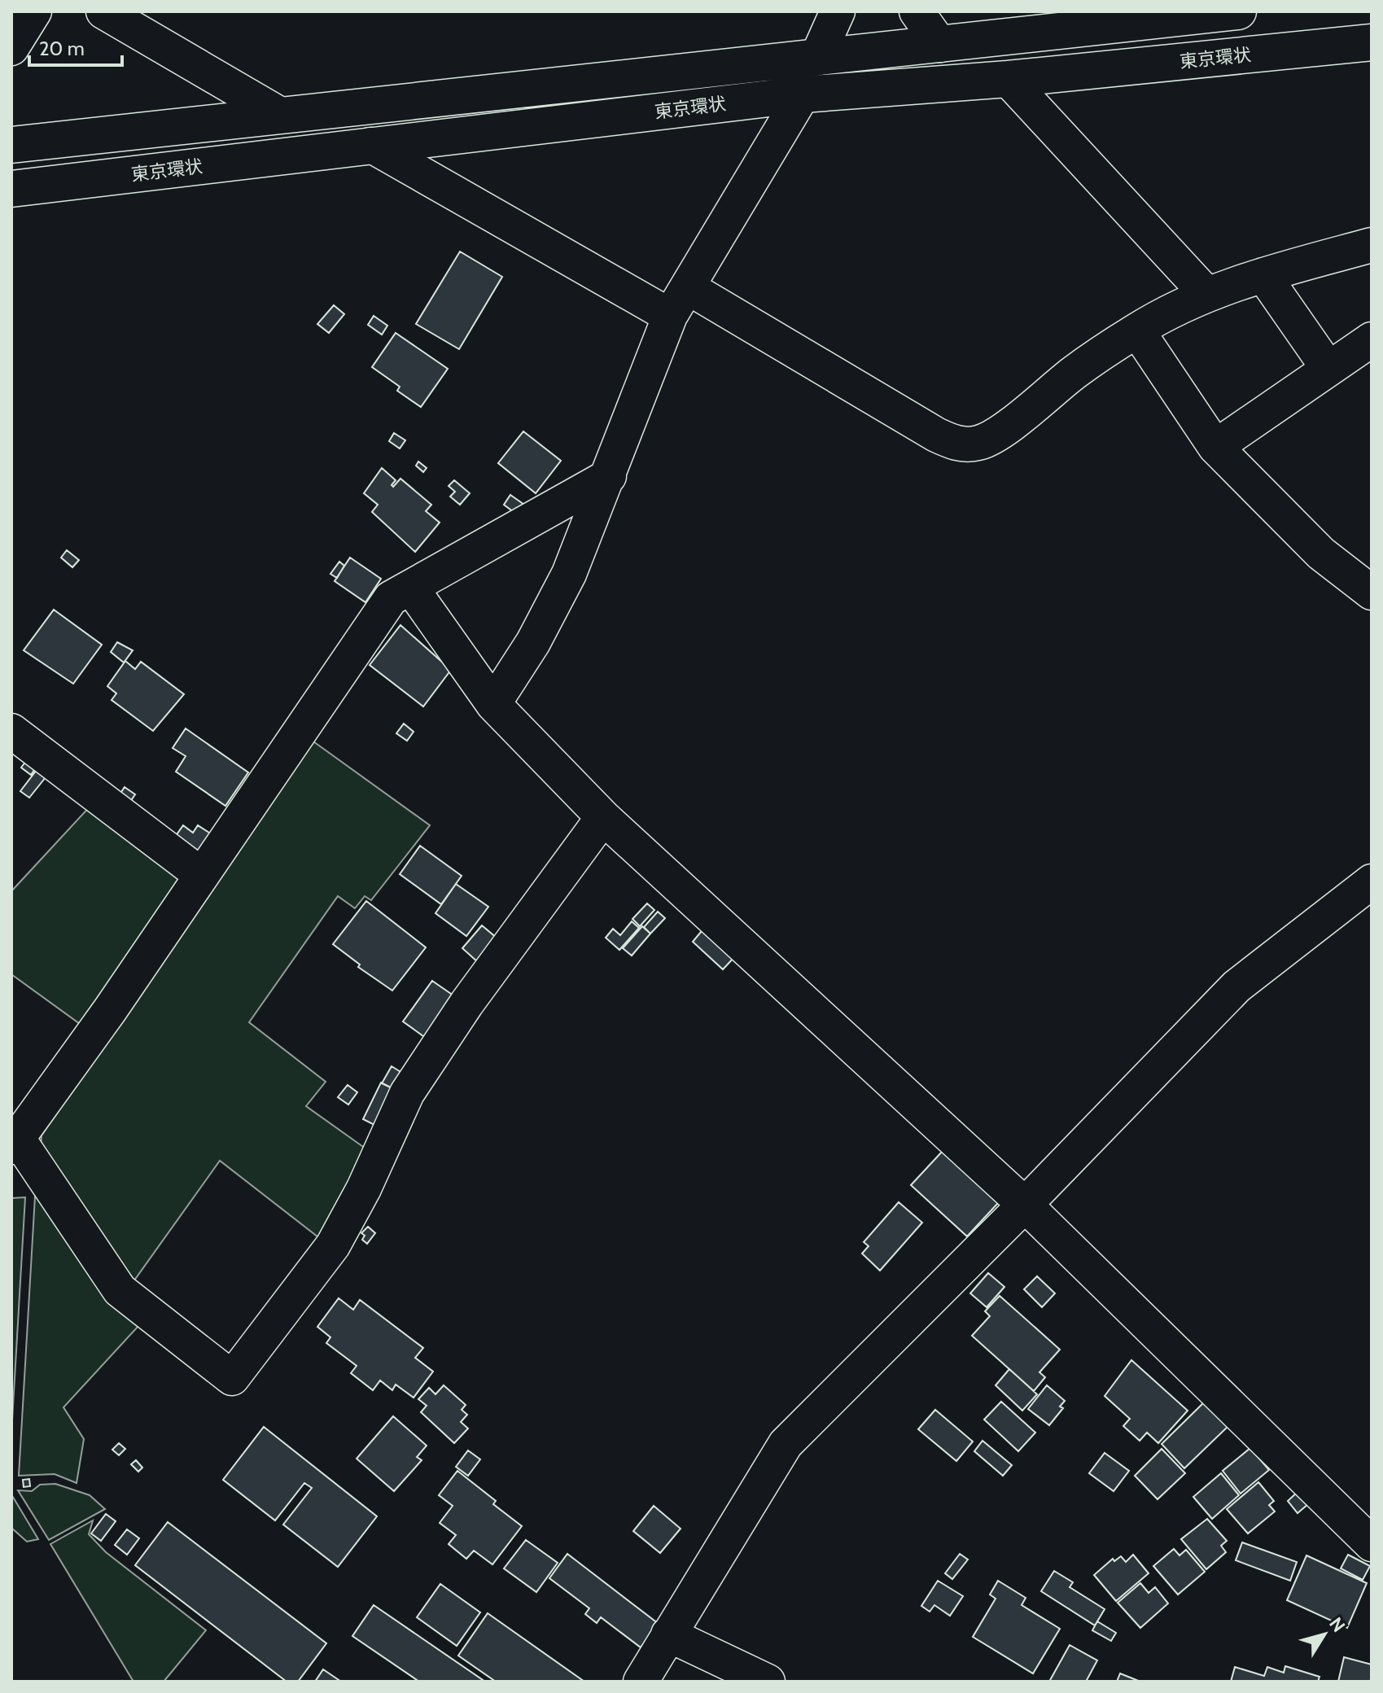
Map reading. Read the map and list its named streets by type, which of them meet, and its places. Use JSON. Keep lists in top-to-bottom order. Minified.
{"streets":{"highway":["東京環状"]},"scale_bar":"20 m","north":"top right"}
